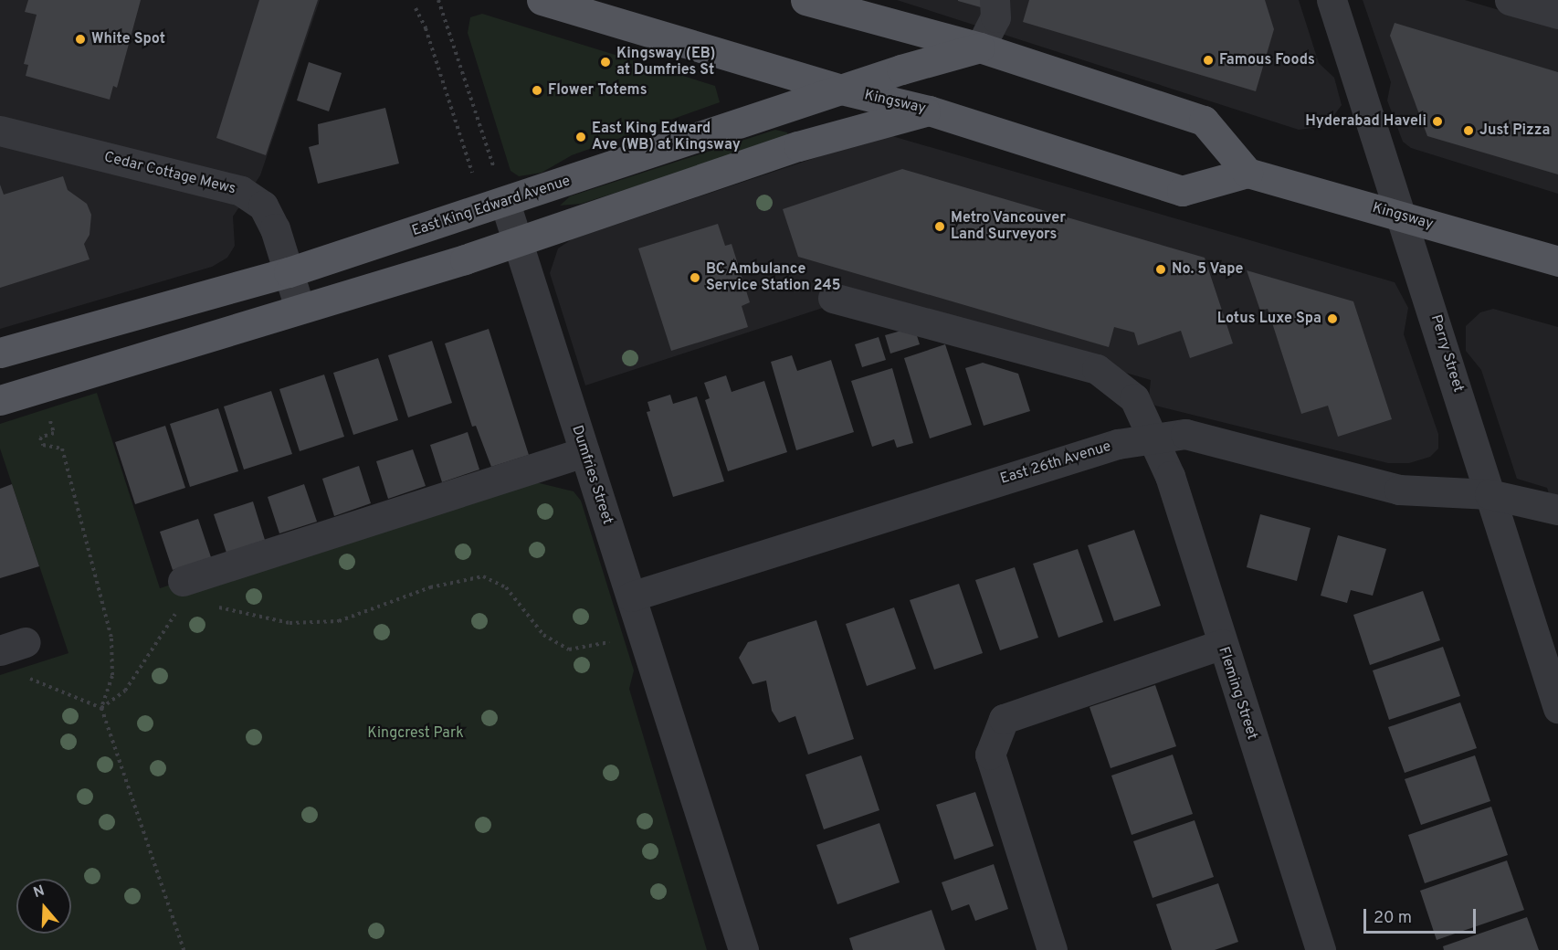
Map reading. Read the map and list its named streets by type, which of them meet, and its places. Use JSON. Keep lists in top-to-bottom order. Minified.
{"streets":{"main road":["Kingsway","East King Edward Avenue"],"street":["Cedar Cottage Mews","Perry Street","East 26th Avenue","Dumfries Street","Fleming Street"]},"crossings":[["Kingsway","East King Edward Avenue"],["Kingsway","Perry Street"],["Cedar Cottage Mews","East King Edward Avenue"],["East King Edward Avenue","Dumfries Street"],["Perry Street","East 26th Avenue"],["East 26th Avenue","Dumfries Street"],["East 26th Avenue","Fleming Street"]],"parks":["Kingcrest Park"],"places":["White Spot","Famous Foods","Kingsway (EB) at Dumfries St","Flower Totems","Hyderabad Haveli","Just Pizza","East King Edward Ave (WB) at Kingsway","Metro Vancouver Land Surveyors","No. 5 Vape","BC Ambulance Service Station 245","Lotus Luxe Spa"],"scale_bar":"20 m","north":"top"}
